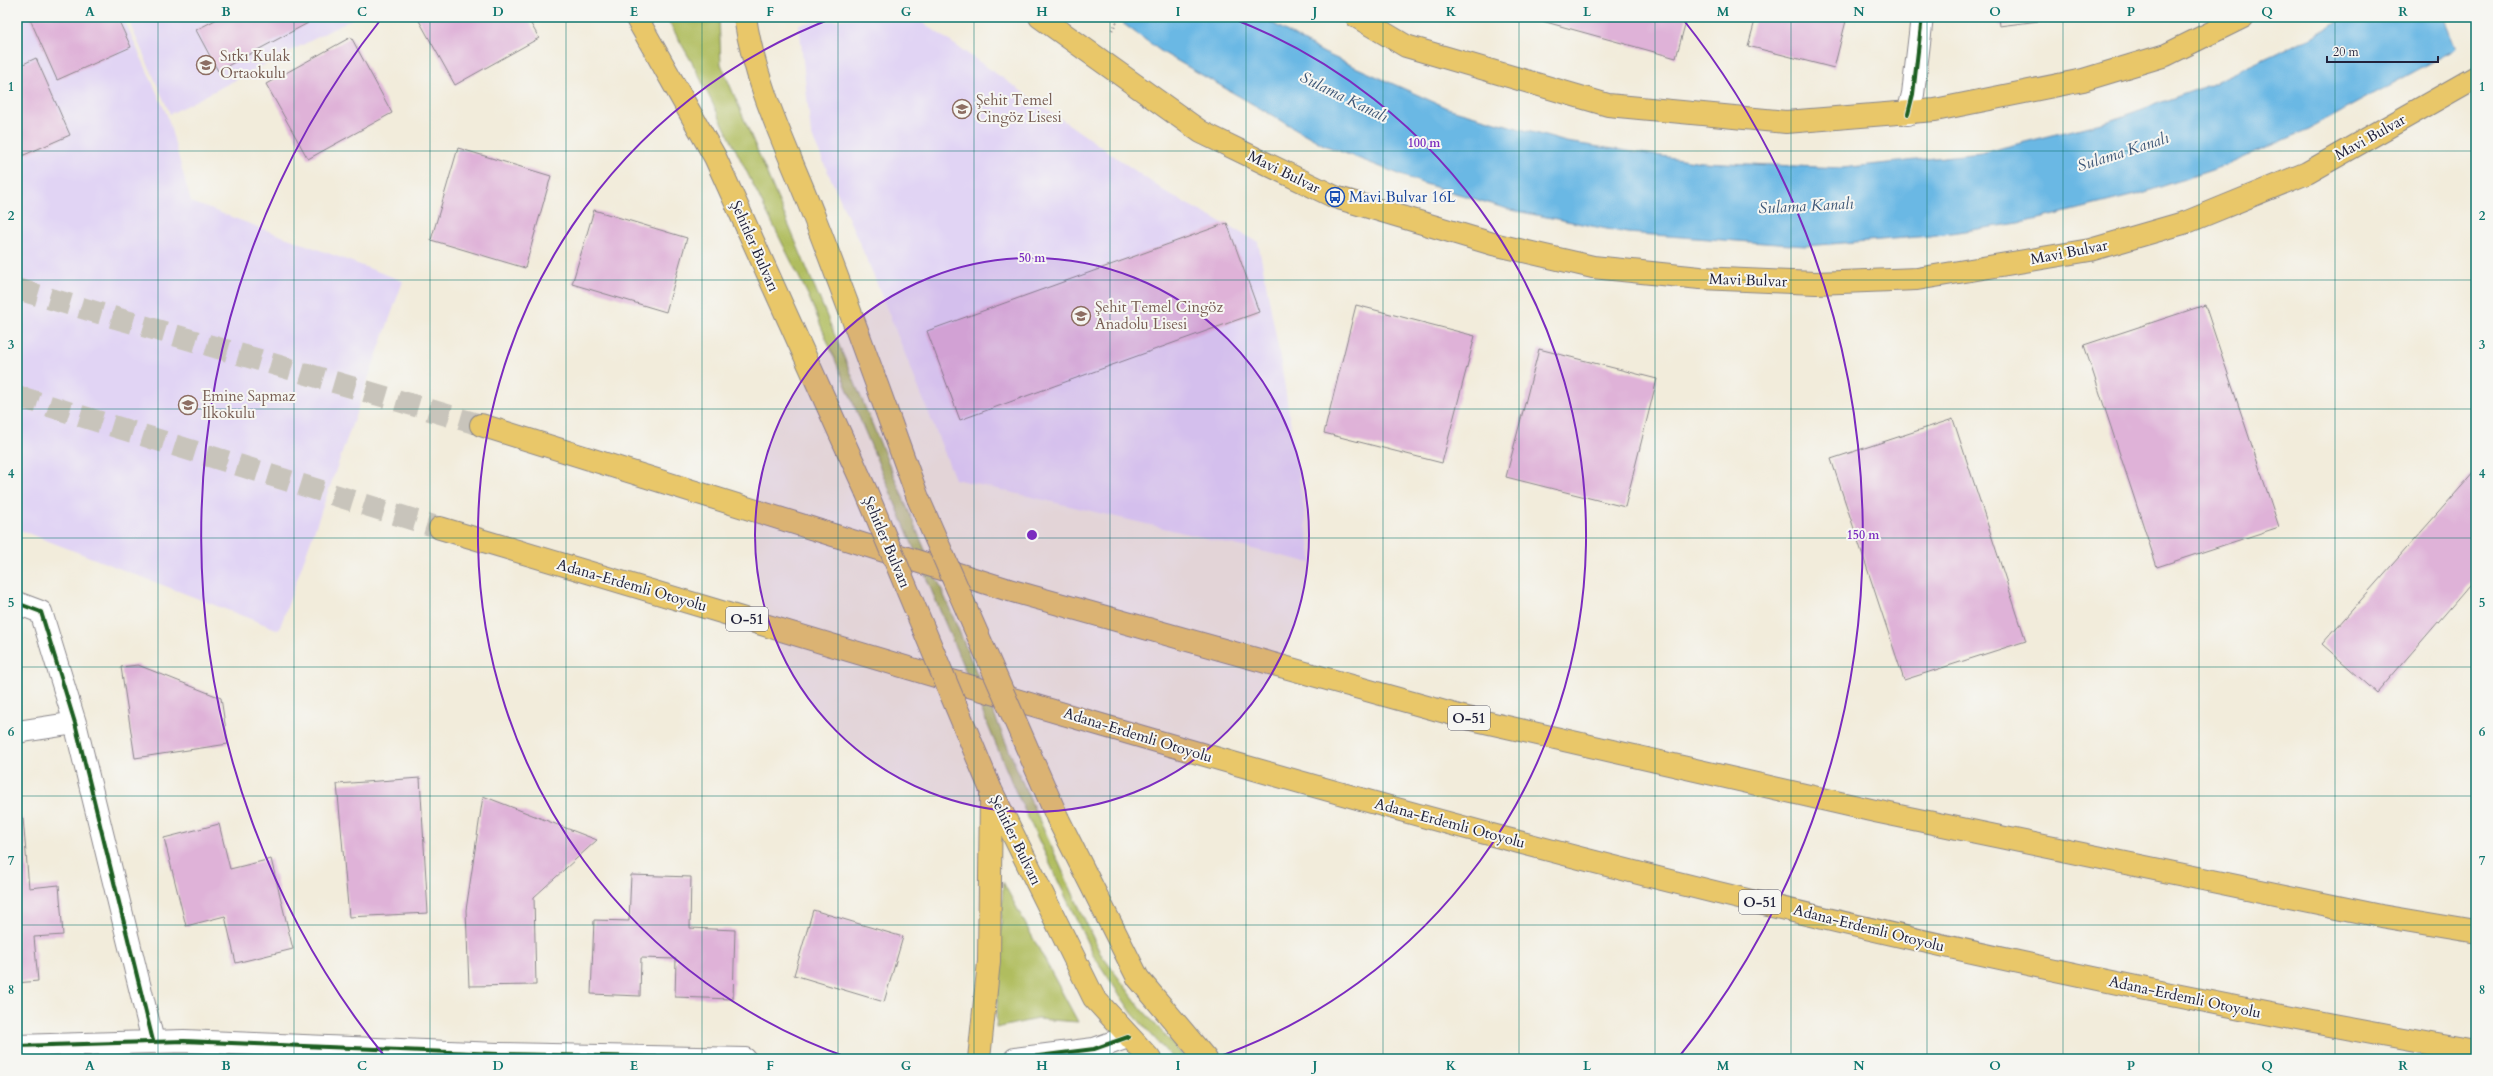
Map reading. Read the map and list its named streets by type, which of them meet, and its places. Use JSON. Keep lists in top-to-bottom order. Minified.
{"streets":{"main road":["Mavi Bulvar","Şehitler Bulvarı","Adana-Erdemli Otoyolu","O-51"]},"water":["Sulama Kanalı"],"places":{"school or university":["Sıtkı Kulak Ortaokulu","Şehit Temel Cingöz Lisesi","Şehit Temel Cingöz Anadolu Lisesi","Emine Sapmaz İlkokulu"],"bus stop":["Mavi Bulvar 16L"]},"scale_bar":"20 m","grid":{"columns":["A","B","C","D","E","F","G","H","I","J","K","L","M","N","O","P","Q","R"],"rows":["1","2","3","4","5","6","7","8"]},"rings":["100 m","50 m","150 m"]}
